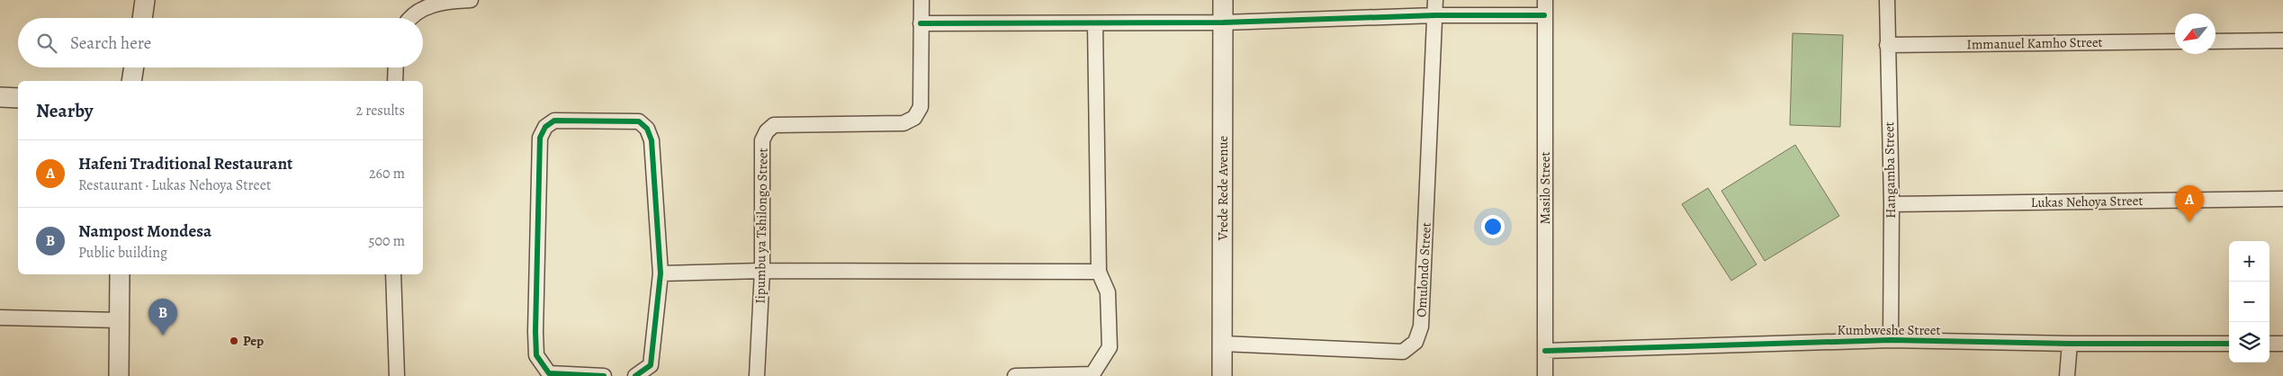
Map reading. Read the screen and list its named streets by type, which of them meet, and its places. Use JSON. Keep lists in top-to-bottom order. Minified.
{"streets":{"street":["Immanuel Kamho Street","Hangamba Street","Vrede Rede Avenue","Masilo Street","Lukas Nehoya Street","Iipumbu ya Tshilongo Street","Omulondo Street","Kumbweshe Street"]},"crossings":[["Immanuel Kamho Street","Hangamba Street"],["Hangamba Street","Lukas Nehoya Street"],["Hangamba Street","Kumbweshe Street"],["Vrede Rede Avenue","Omulondo Street"],["Masilo Street","Kumbweshe Street"]],"places":["Pep"],"north":"bottom left","page":{"search":"Search here","heading":["Nearby","2 results"],"list":[{"mark":"A","name":"Hafeni Traditional Restaurant","note":"Restaurant · Lukas Nehoya Street","value":"260 m"},{"mark":"B","name":"Nampost Mondesa","note":"Public building","value":"500 m"}],"pins":["A","B"],"map_buttons":["+","−"]}}
